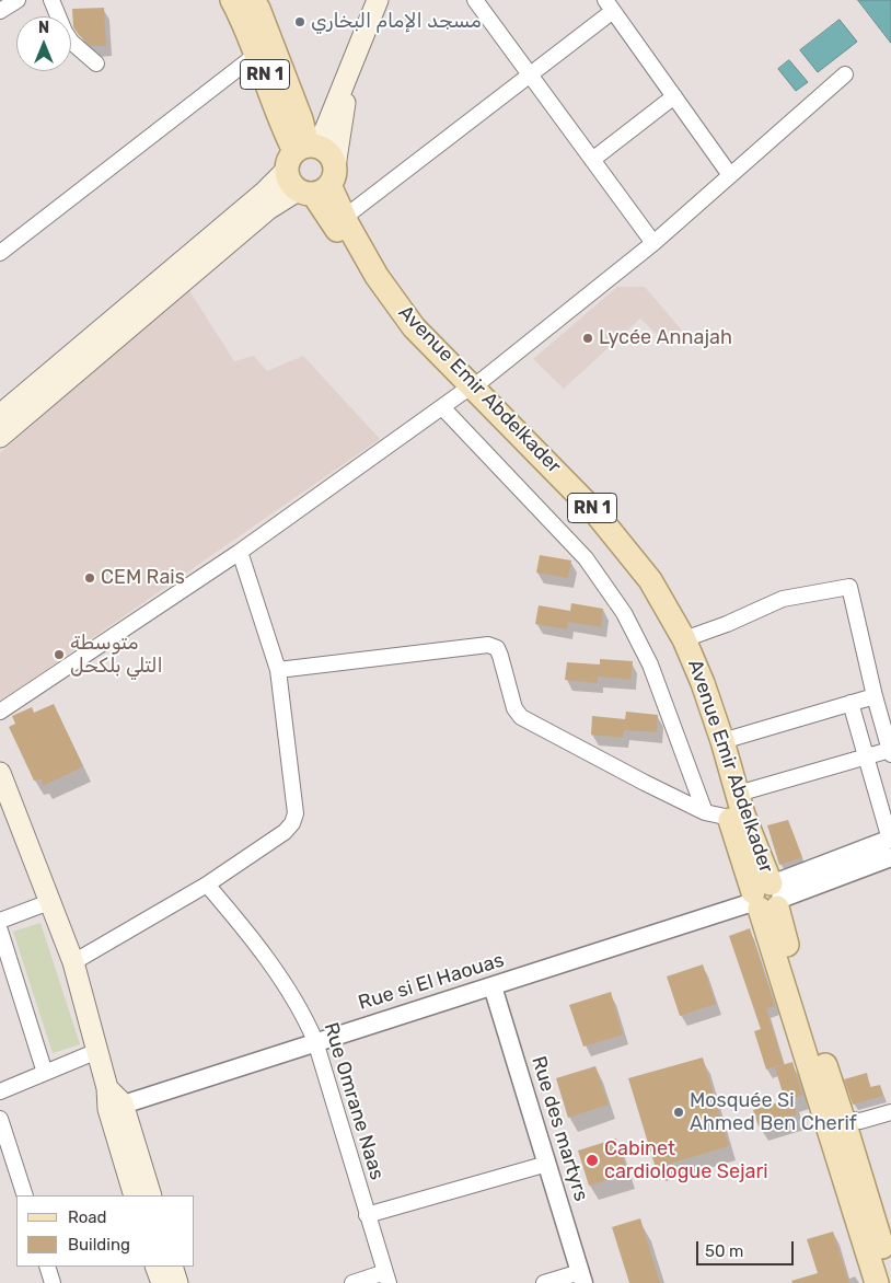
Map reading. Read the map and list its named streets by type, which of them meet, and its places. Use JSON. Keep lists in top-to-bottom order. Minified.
{"streets":{"main road":["RN 1","Avenue Emir Abdelkader"],"street":["Rue si El Haouas","Rue Omrane Naas","Rue des martyrs"]},"crossings":[["RN 1","Avenue Emir Abdelkader"],["Avenue Emir Abdelkader","Rue si El Haouas"],["Rue si El Haouas","Rue Omrane Naas"],["Rue si El Haouas","Rue des martyrs"]],"places":["مسجد الإمام البخاري","Lycée Annajah","CEM Rais","متوسطة التلي بلكحل","Mosquée Si Ahmed Ben Cherif","Cabinet cardiologue Sejari"],"legend":["Road","Building"],"scale_bar":"50 m","north":"top"}
